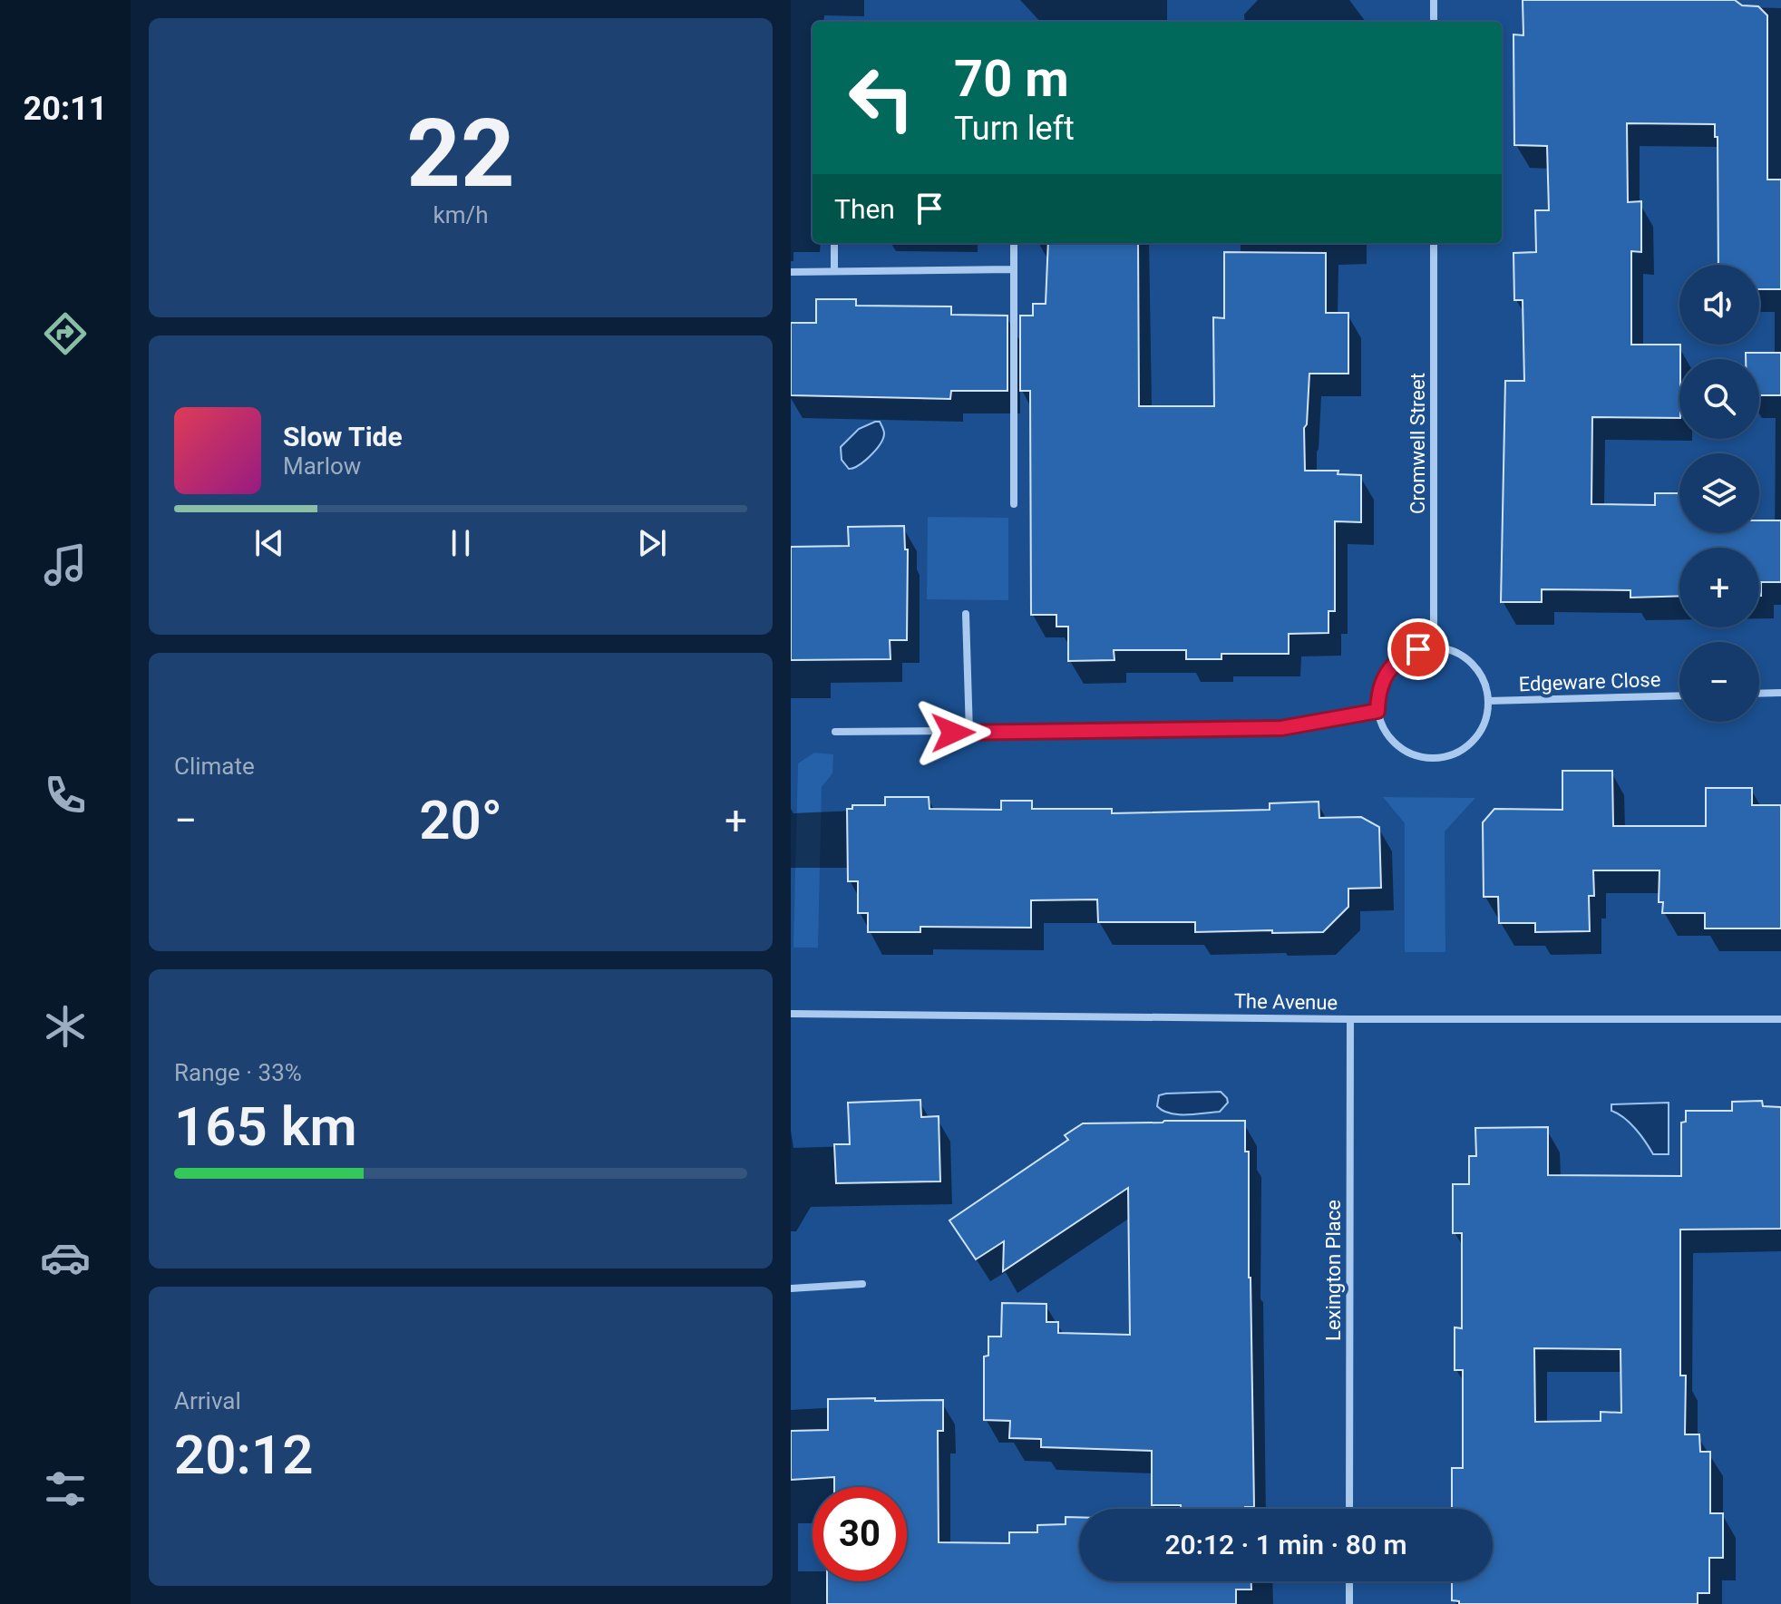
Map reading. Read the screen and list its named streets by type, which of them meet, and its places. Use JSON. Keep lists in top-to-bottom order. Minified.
{"streets":{"street":["Cromwell Street","Edgeware Close","The Avenue","Lexington Place"]},"crossings":[["Cromwell Street","Edgeware Close"],["The Avenue","Lexington Place"]],"page":{"tabs":"20:11","tile":[["22","km/h"],"Climate",["Range · 33%","165 km"],["Arrival","20:12"]],"turn":["70 m","Turn left"],"then":"Then","map_buttons":["+","−"],"song":["Slow Tide","Marlow"],"heat":["−","20°","+"],"limit":"30","trip":"20:12 · 1 min · 80 m"}}
